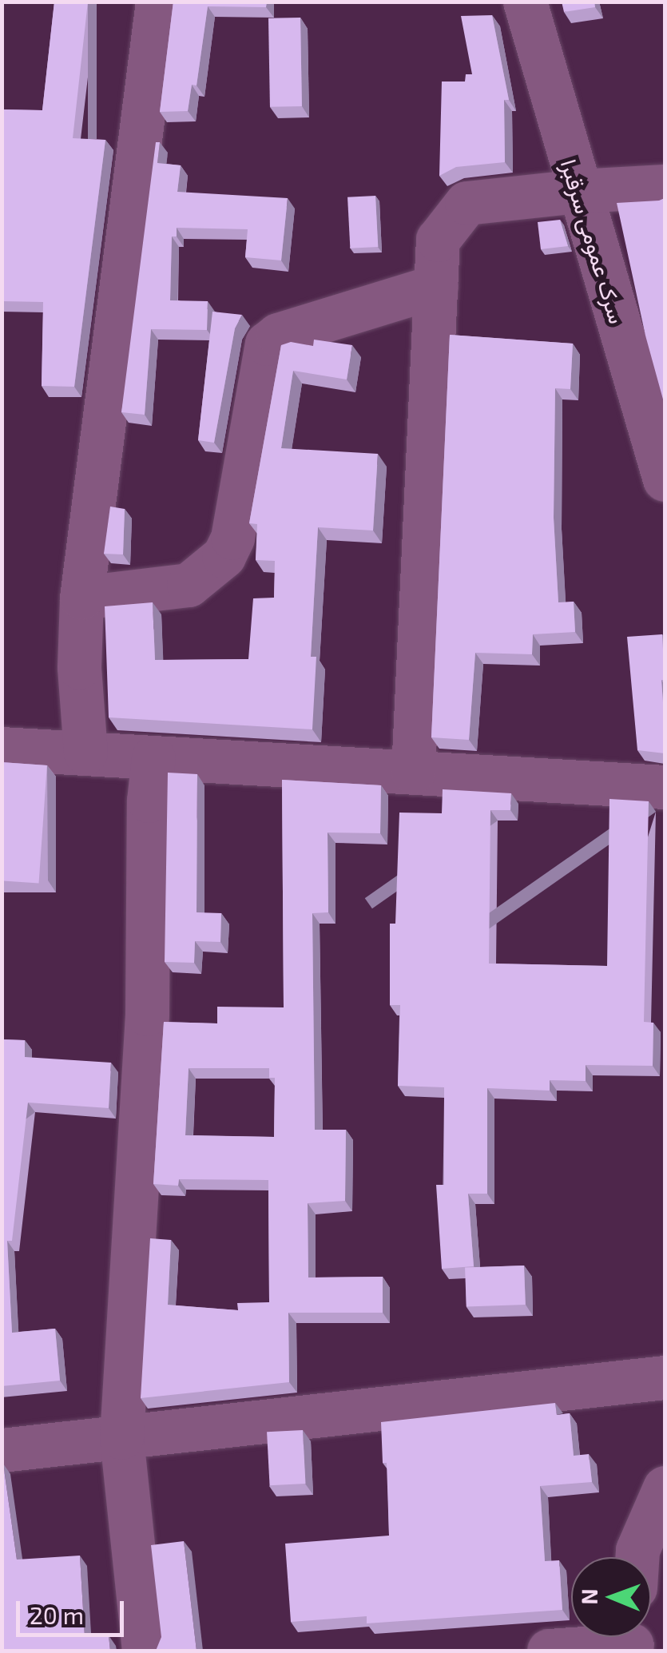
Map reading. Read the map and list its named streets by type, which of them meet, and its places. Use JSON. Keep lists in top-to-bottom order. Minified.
{"streets":{"street":["سرک عمومی سرقبرا"]},"scale_bar":"20 m","north":"left"}
